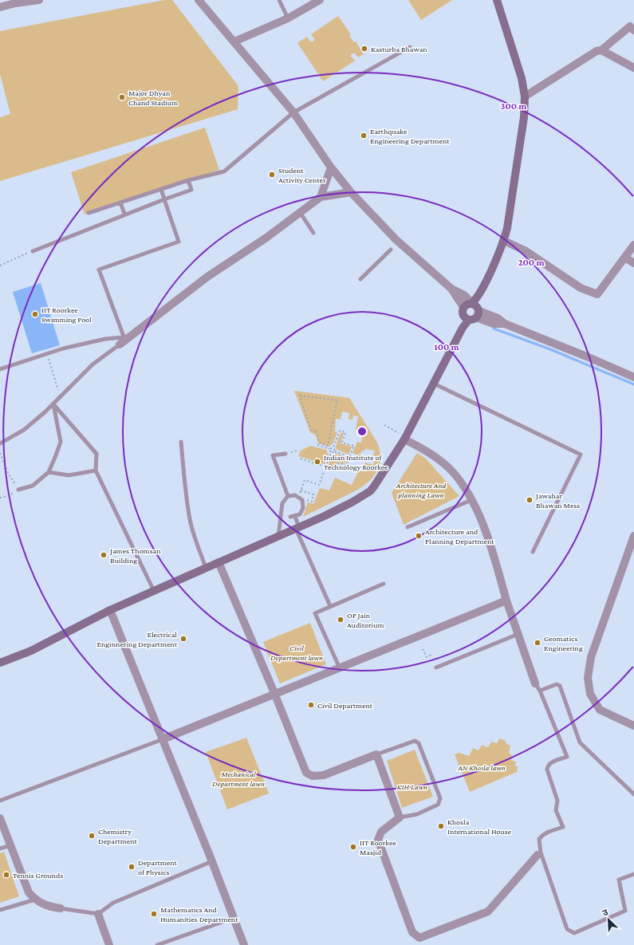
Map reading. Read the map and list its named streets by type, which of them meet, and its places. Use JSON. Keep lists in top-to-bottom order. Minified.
{"parks":["Architecture And planning Lawn","Civil Department lawn","AN Khosla lawn","Mechanical Department lawn","KIH Lawn"],"places":["Kasturba Bhawan","Major Dhyan Chand Stadium","Earthquake Engineering Department","Student Activity Center","IIT Roorkee Swimming Pool","Indian Institute of Technology Roorkee","Jawahar Bhawan Mess","Architecture and Planning Department","James Thomsan Building","OP Jain Auditorium","Electrical Enginnering Department","Geomatics Engineering","Civil Department","Khosla International House","Chemistry Department","IIT Roorkee Masjid","Department of Physics","Tennis Grounds","Mathematics And Humanities Department"],"north":"top left","rings":["300 m","200 m","100 m"]}
